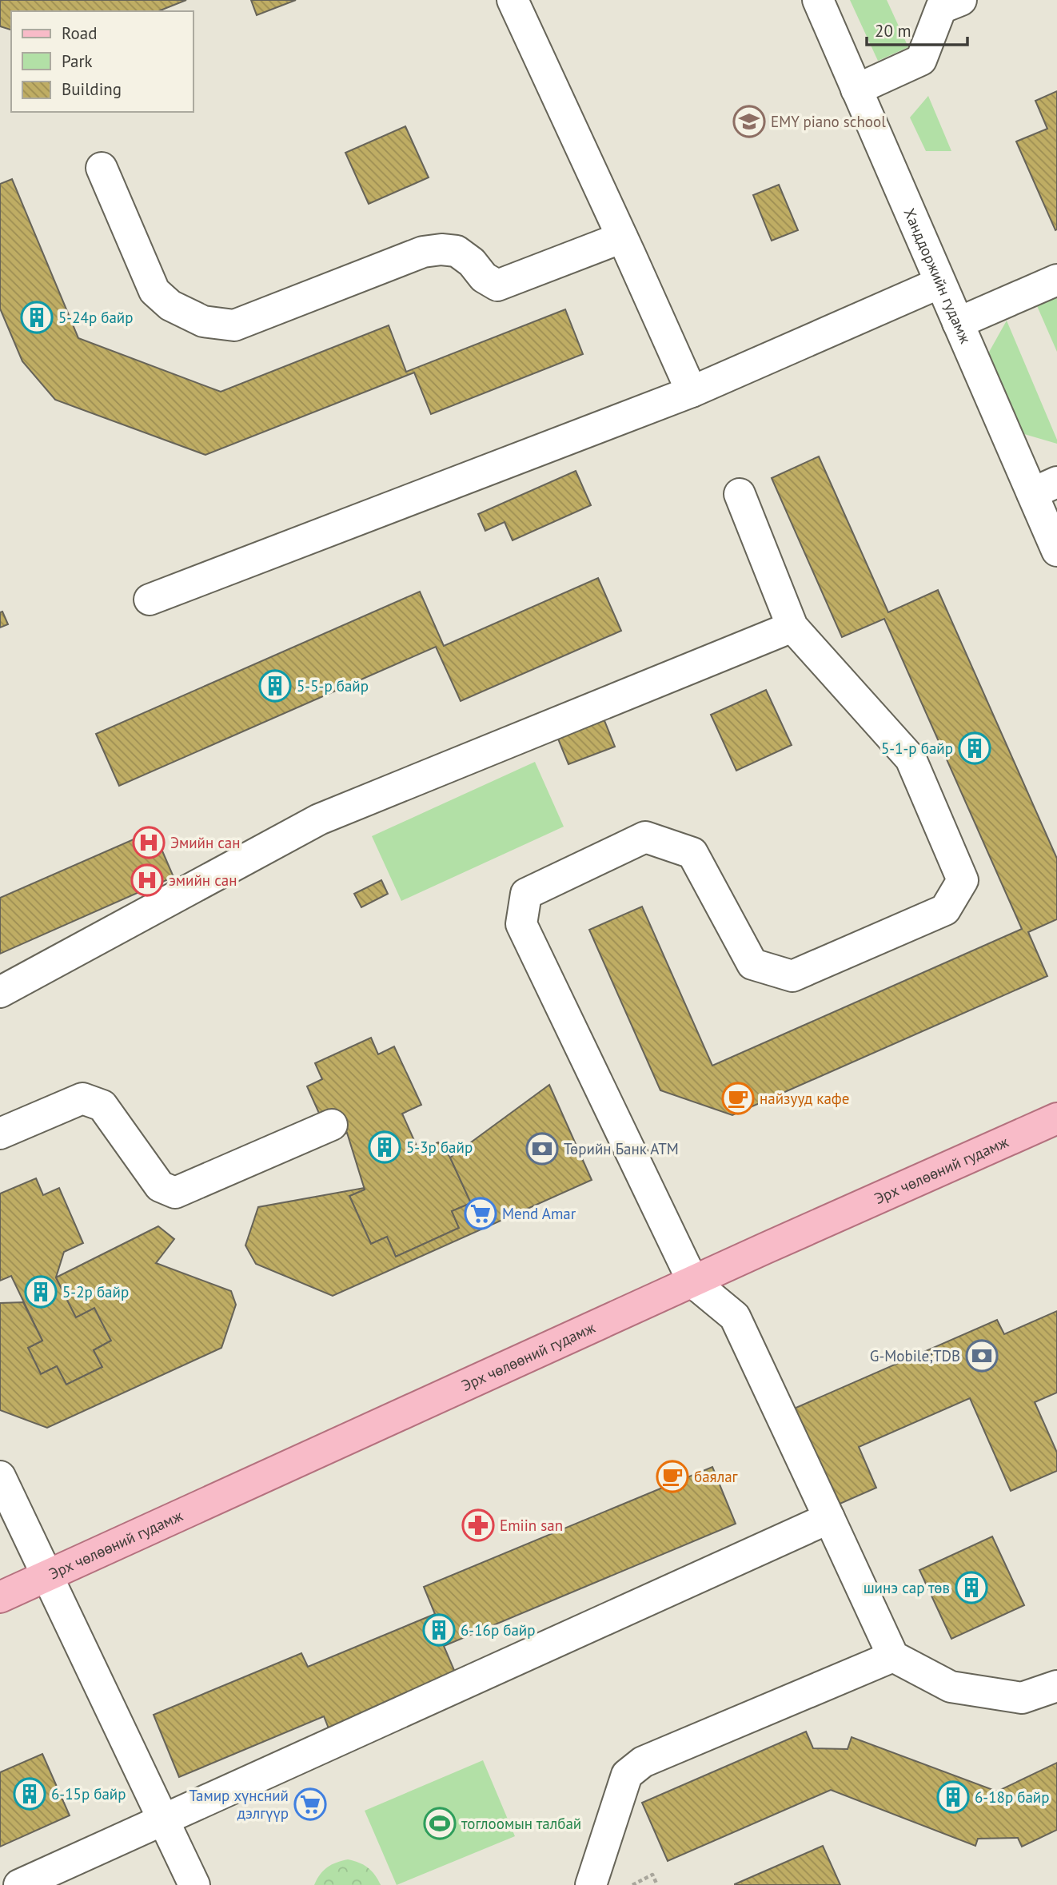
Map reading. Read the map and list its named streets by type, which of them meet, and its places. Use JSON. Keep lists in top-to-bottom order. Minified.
{"streets":{"main road":["Эрх чөлөөний гудамж"],"street":["Ханддоржийн гудамж"]},"places":{"school or university":["EMY piano school"],"building":["5-24р байр","5-5-р байр","5-1-р байр","5-3р байр","5-2р байр","шинэ сар төв","6-16р байр","6-15р байр","6-18р байр"],"hospital":["Эмийн сан","эмийн сан"],"cafe":["найзууд кафе","баялаг"],"bank":["Төрийн Банк АТМ","G-Mobile;TDB"],"supermarket":["Mend Amar","Тамир хүнсний дэлгүүр"],"pharmacy":["Emiin san"],"sports":["тоглоомын талбай"]},"legend":["Road","Park","Building"],"scale_bar":"20 m"}
